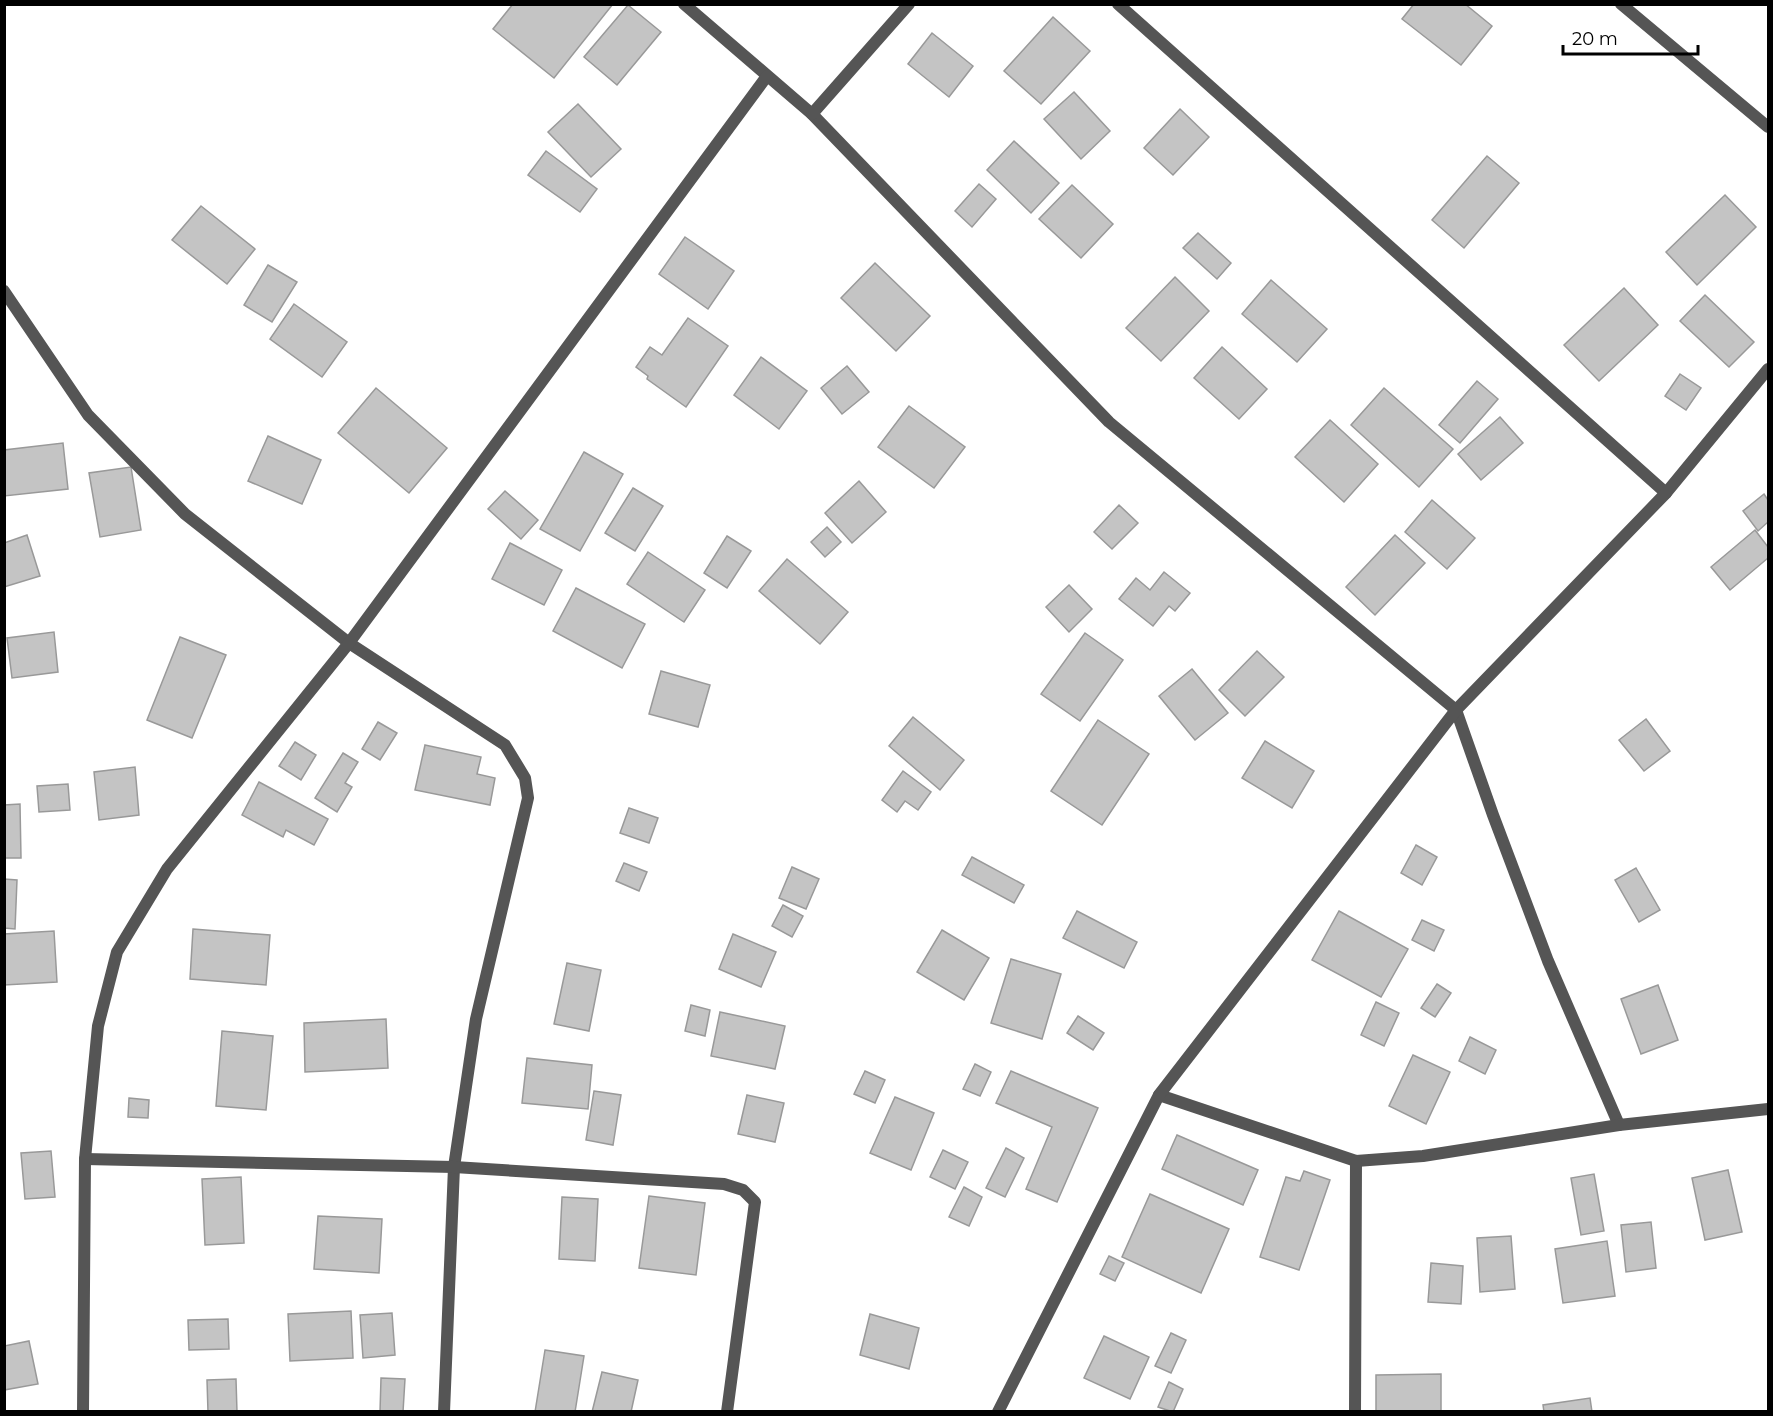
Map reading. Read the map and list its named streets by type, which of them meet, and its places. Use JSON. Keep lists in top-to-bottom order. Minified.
{"scale_bar":"20 m"}
